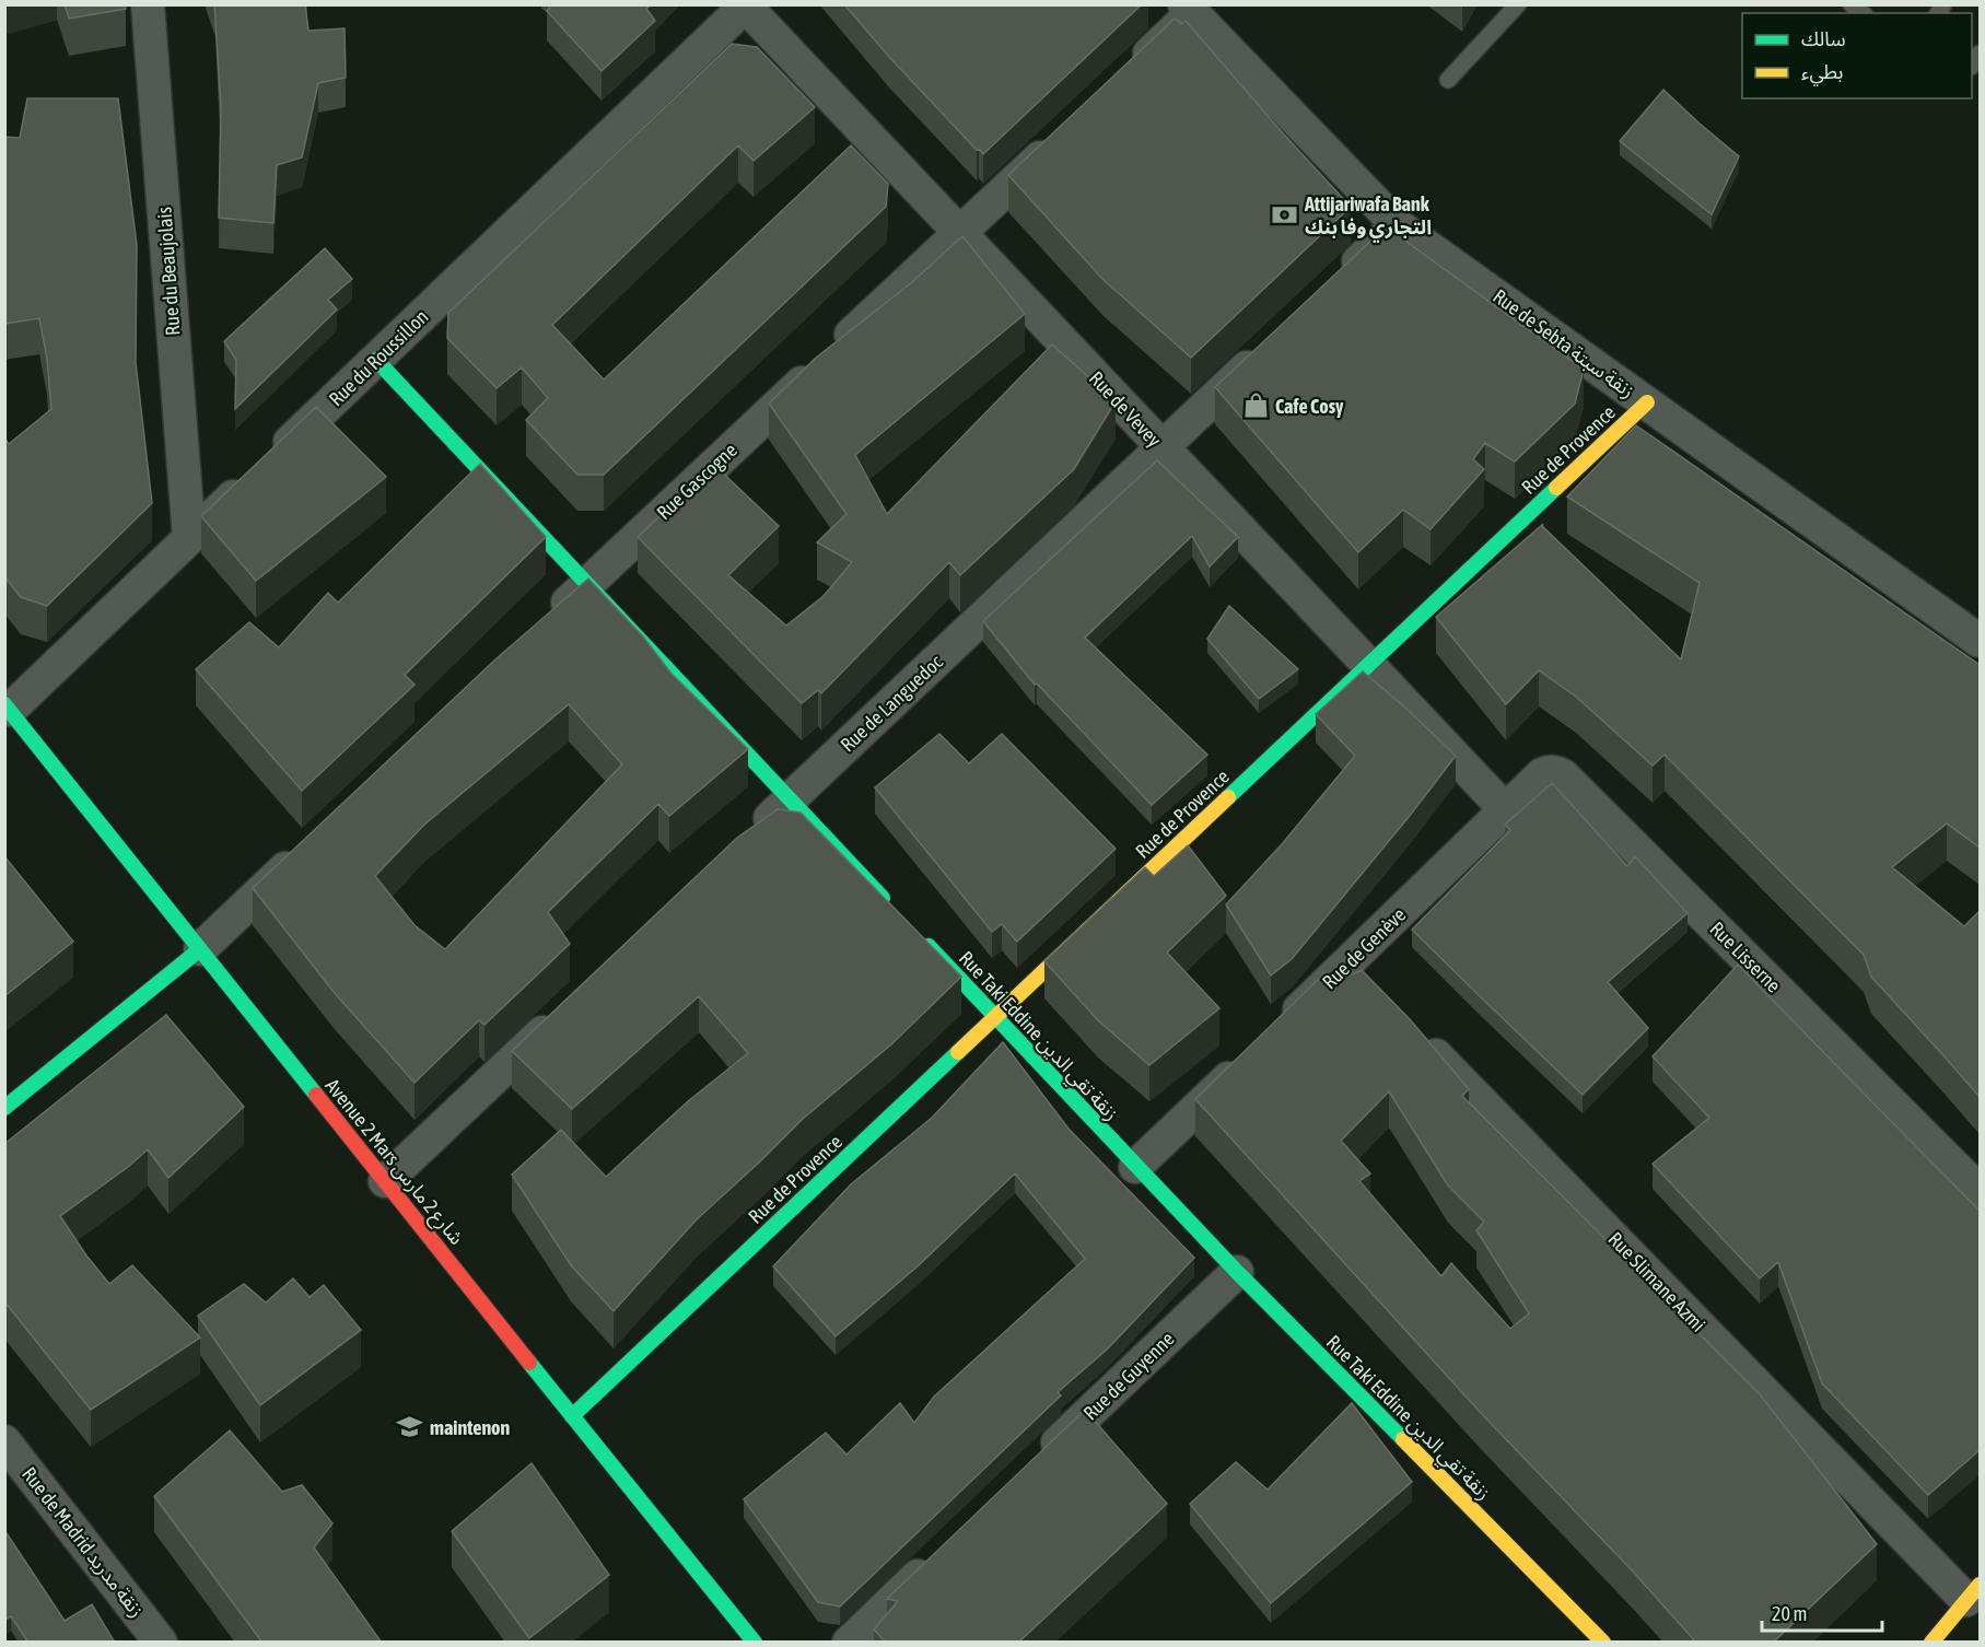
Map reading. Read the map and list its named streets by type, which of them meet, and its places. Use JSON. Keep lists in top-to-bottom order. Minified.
{"streets":{"street":["Rue du Beaujolais","Rue de Sebta زنقة سبتة","Rue du Roussillon","Rue de Vevey","Rue de Provence","Rue Gascogne","Rue de Languedoc","Rue de Genève","Rue Lisserne","Rue Taki Eddine زنقة تقي الدين","Avenue 2 Mars شارع 2 مارس","Rue Slimane Azmi","Rue de Guyenne","Rue de Madrid زنقة مدريد"]},"crossings":[["Rue du Beaujolais","Rue du Roussillon"],["Rue de Sebta زنقة سبتة","Rue de Provence"],["Rue du Roussillon","Rue de Vevey"],["Rue du Roussillon","Avenue 2 Mars شارع 2 مارس"],["Rue de Vevey","Rue de Provence"],["Rue de Vevey","Rue Gascogne"],["Rue de Vevey","Rue de Languedoc"],["Rue de Vevey","Rue de Genève"],["Rue de Vevey","Rue Lisserne"],["Rue de Provence","Rue Taki Eddine زنقة تقي الدين"],["Rue de Provence","Avenue 2 Mars شارع 2 مارس"],["Rue de Genève","Rue Lisserne"],["Rue Taki Eddine زنقة تقي الدين","Rue de Guyenne"]],"places":{"bank":["Attijariwafa Bank التجاري وفا بنك"],"shop":["Cafe Cosy"],"school or university":["maintenon"]},"legend":["سالك","بطيء"],"scale_bar":"20 m"}
